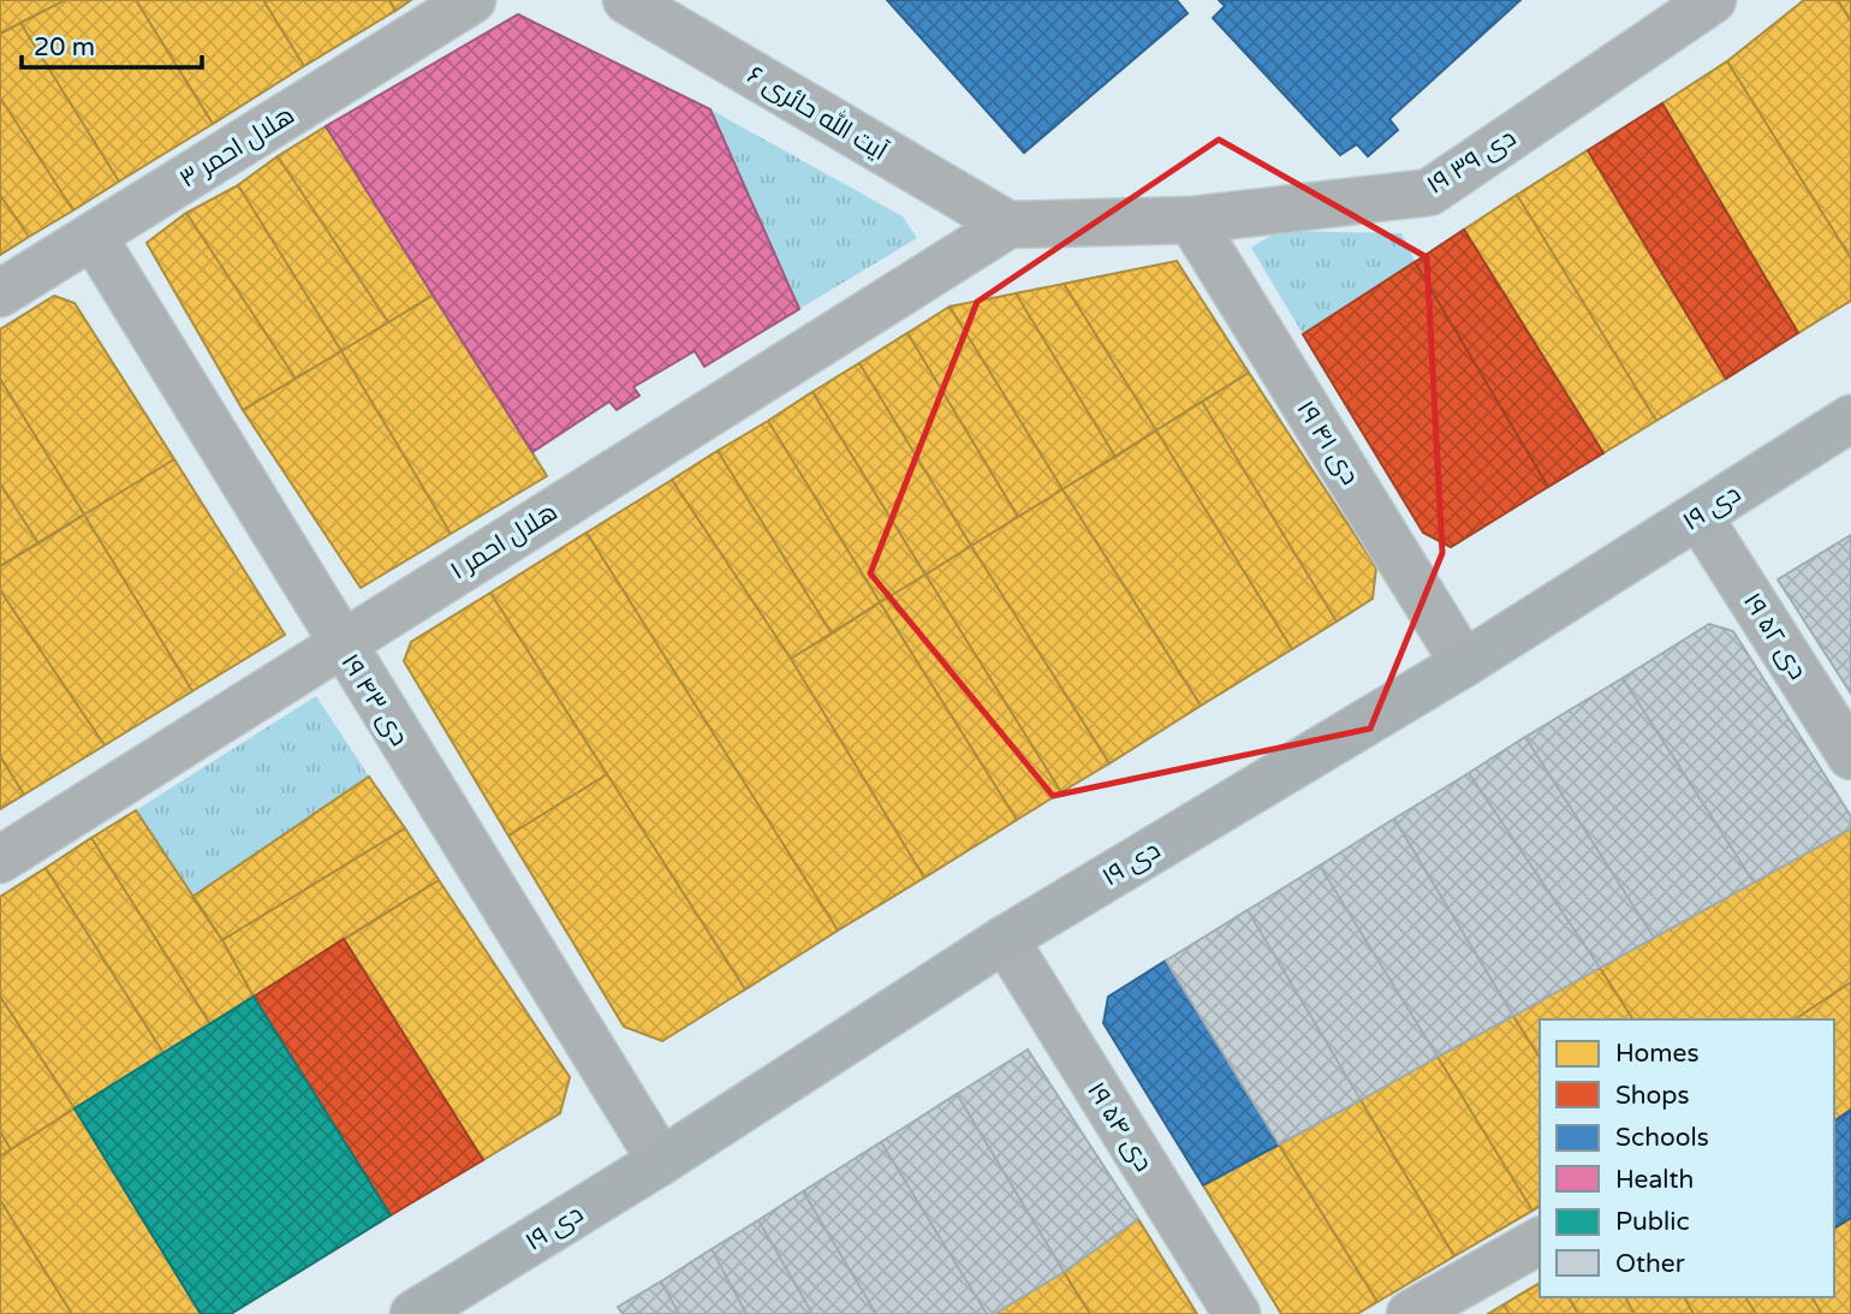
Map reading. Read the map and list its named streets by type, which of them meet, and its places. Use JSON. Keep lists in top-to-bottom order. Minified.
{"streets":{"main road":["۱۹ دی"],"street":["آیت الله حائری ۶","هلال احمر ۳","۱۹ دی ۳۹","۱۹ دی ۴۱","هلال احمر ۱","۱۹ دی ۵۲","۱۹ دی ۴۳","۱۹ دی ۵۴"]},"crossings":[["آیت الله حائری ۶","۱۹ دی ۳۹"],["آیت الله حائری ۶","هلال احمر ۱"],["هلال احمر ۳","۱۹ دی ۴۳"],["۱۹ دی ۳۹","۱۹ دی ۴۱"],["۱۹ دی ۳۹","هلال احمر ۱"],["۱۹ دی ۴۱","۱۹ دی"],["۱۹ دی","۱۹ دی ۵۲"],["۱۹ دی","۱۹ دی ۴۳"],["۱۹ دی","۱۹ دی ۵۴"],["هلال احمر ۱","۱۹ دی ۴۳"]],"legend":["Homes","Shops","Schools","Health","Public","Other"],"scale_bar":"20 m"}
